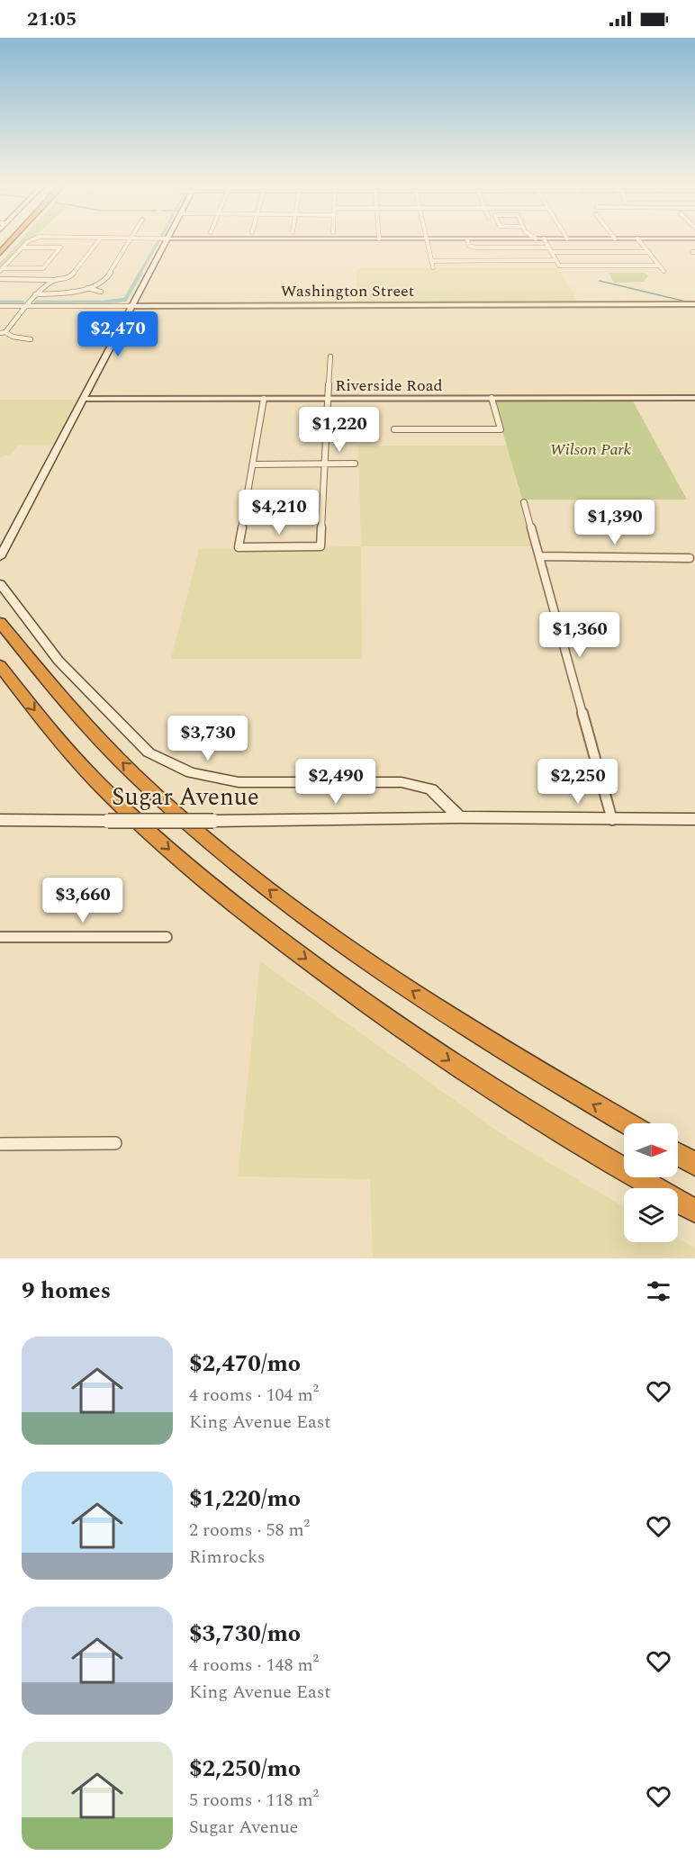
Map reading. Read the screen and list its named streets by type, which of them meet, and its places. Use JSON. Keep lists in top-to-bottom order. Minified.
{"streets":{"main road":["Sugar Avenue"],"street":["Washington Street","Riverside Road"]},"parks":["Wilson Park"],"north":"right","page":{"status":"21:05","price":["$2,470","$1,220","$4,210","$1,390","$1,360","$3,730","$2,490","$2,250","$3,660"],"heading":"9 homes","list":[{"name":"$2,470/mo","note":"4 rooms · 104 m² · King Avenue East"},{"name":"$1,220/mo","note":"2 rooms · 58 m² · Rimrocks"},{"name":"$3,730/mo","note":"4 rooms · 148 m² · King Avenue East"},{"name":"$2,250/mo","note":"5 rooms · 118 m² · Sugar Avenue"}]}}
